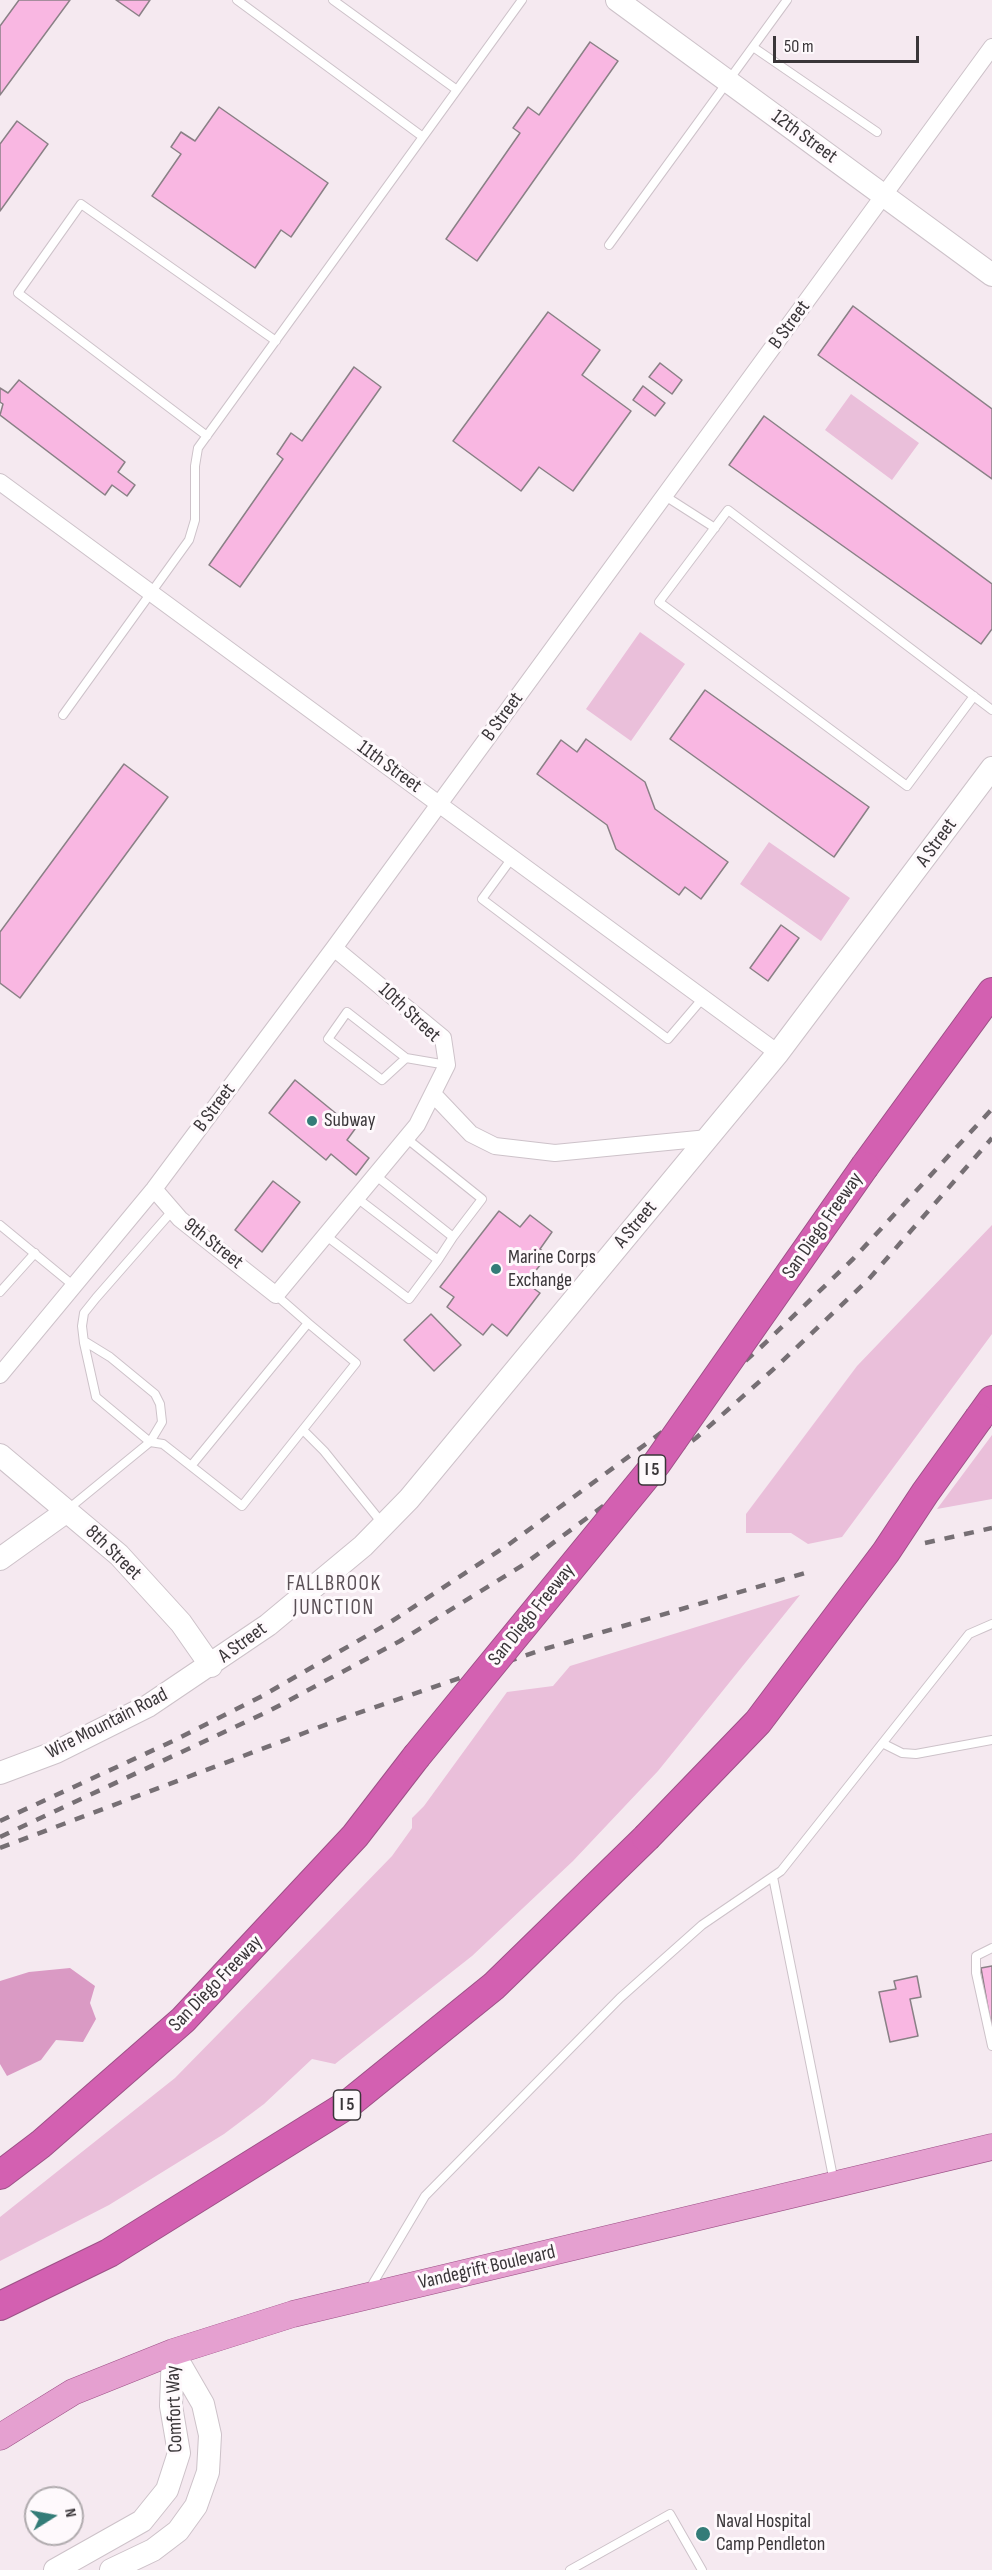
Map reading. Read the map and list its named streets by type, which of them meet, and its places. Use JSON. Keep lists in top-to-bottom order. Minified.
{"streets":{"highway":["San Diego Freeway","I 5"],"main road":["12th Street","A Street","8th Street","Wire Mountain Road","Vandegrift Boulevard","Comfort Way"],"street":["B Street","11th Street","10th Street","9th Street"]},"crossings":[["12th Street","B Street"],["B Street","11th Street"],["B Street","10th Street"],["B Street","9th Street"],["11th Street","A Street"],["A Street","8th Street"],["A Street","Wire Mountain Road"],["8th Street","Wire Mountain Road"],["Vandegrift Boulevard","Comfort Way"]],"districts":["FALLBROOK JUNCTION"],"places":["Subway","Marine Corps Exchange","Naval Hospital Camp Pendleton"],"scale_bar":"50 m","north":"right"}
